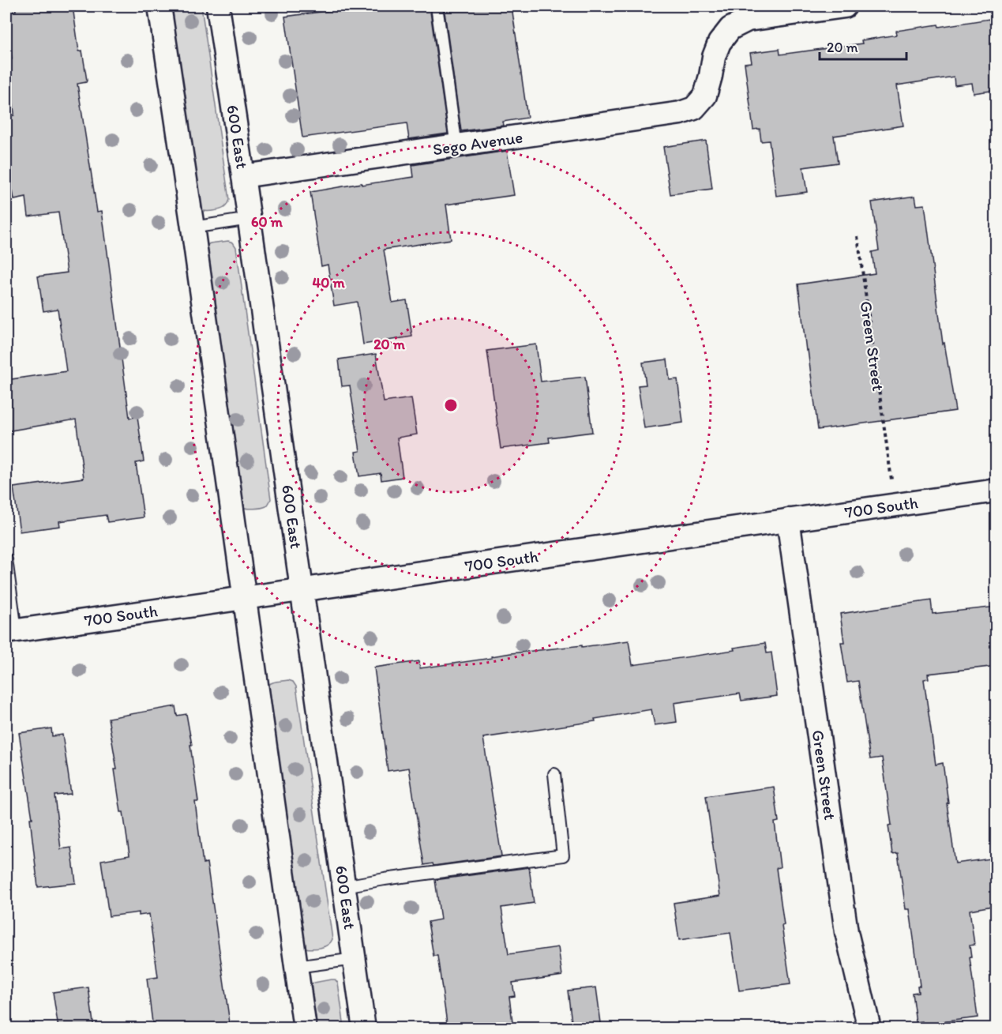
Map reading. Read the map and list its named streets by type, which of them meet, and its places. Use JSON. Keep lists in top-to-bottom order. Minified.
{"streets":{"street":["600 East","Sego Avenue","Green Street","700 South"]},"crossings":[["600 East","Sego Avenue"],["600 East","700 South"],["Green Street","700 South"]],"scale_bar":"20 m","rings":["60 m","40 m","20 m"]}
